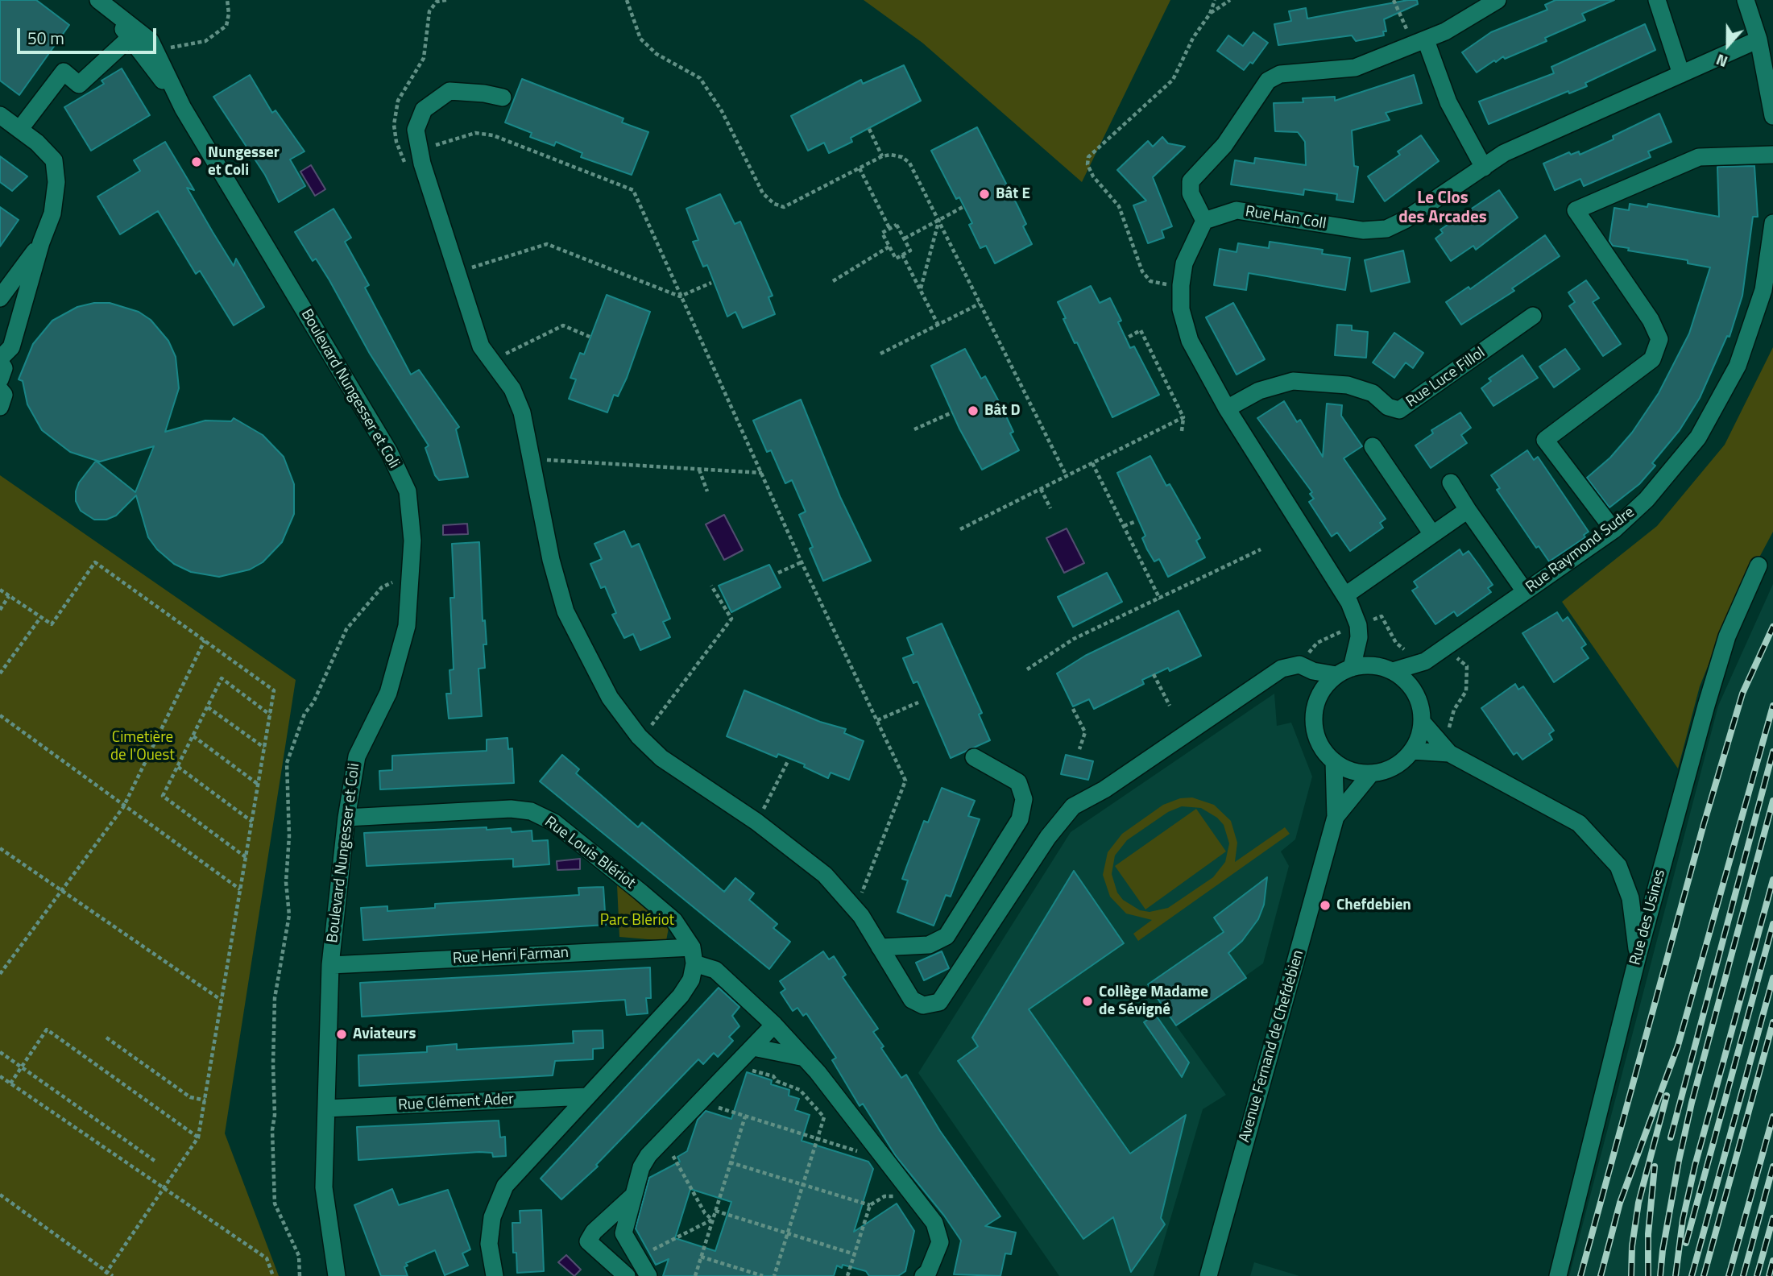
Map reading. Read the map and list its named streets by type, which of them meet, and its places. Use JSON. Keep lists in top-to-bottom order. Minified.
{"streets":{"street":["Rue Han Coll","Rue Luce Fillol","Boulevard Nungesser et Coli","Rue Raymond Sudre","Rue Louis Blériot","Rue des Usines","Rue Henri Farman","Avenue Fernand de Chefdebien","Rue Clément Ader"]},"crossings":[["Boulevard Nungesser et Coli","Rue Louis Blériot"],["Boulevard Nungesser et Coli","Rue Henri Farman"],["Boulevard Nungesser et Coli","Rue Clément Ader"],["Rue Raymond Sudre","Avenue Fernand de Chefdebien"],["Rue Louis Blériot","Rue Henri Farman"]],"districts":["Le Clos des Arcades"],"parks":["Cimetière de l'Ouest","Parc Blériot"],"places":["Nungesser et Coli","Bât E","Bât D","Chefdebien","Collège Madame de Sévigné","Aviateurs"],"scale_bar":"50 m","north":"bottom"}
